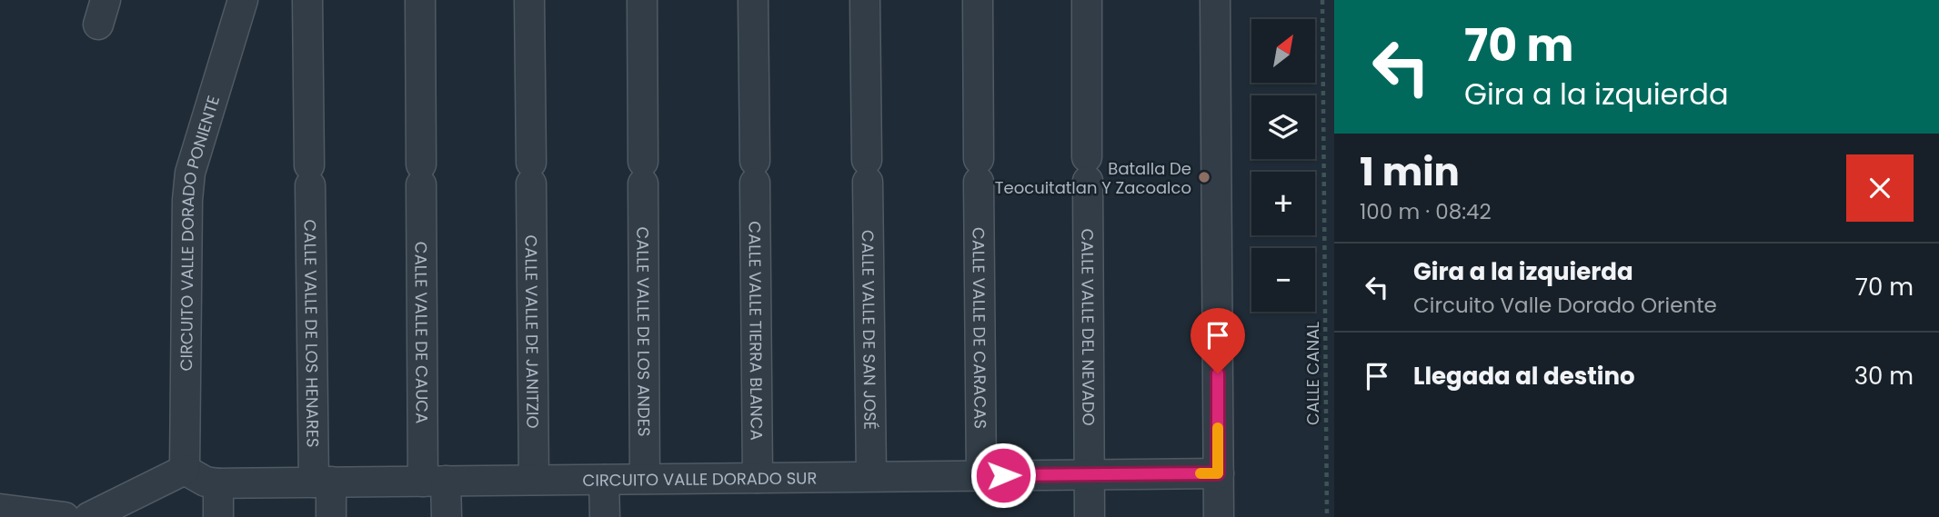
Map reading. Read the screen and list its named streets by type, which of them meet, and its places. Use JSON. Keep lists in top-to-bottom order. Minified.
{"streets":{"street":["CIRCUITO VALLE DORADO PONIENTE","CALLE VALLE DEL NEVADO","CALLE VALLE DE SAN JOSÉ","CALLE VALLE DE CARACAS","CALLE VALLE TIERRA BLANCA","CALLE VALLE DE LOS ANDES","CALLE VALLE DE JANITZIO","CALLE VALLE DE CAUCA","CALLE VALLE DE LOS HENARES","CIRCUITO VALLE DORADO SUR"],"path":["CALLE CANAL"]},"crossings":[["CIRCUITO VALLE DORADO PONIENTE","CIRCUITO VALLE DORADO SUR"],["CALLE VALLE DEL NEVADO","CIRCUITO VALLE DORADO SUR"],["CALLE VALLE DE SAN JOSÉ","CIRCUITO VALLE DORADO SUR"],["CALLE VALLE DE CARACAS","CIRCUITO VALLE DORADO SUR"],["CALLE VALLE TIERRA BLANCA","CIRCUITO VALLE DORADO SUR"],["CALLE VALLE DE LOS ANDES","CIRCUITO VALLE DORADO SUR"],["CALLE VALLE DE JANITZIO","CIRCUITO VALLE DORADO SUR"],["CALLE VALLE DE CAUCA","CIRCUITO VALLE DORADO SUR"],["CALLE VALLE DE LOS HENARES","CIRCUITO VALLE DORADO SUR"]],"places":["Batalla De Teocuitatlan Y Zacoalco"],"north":"top right","page":{"turn":["70 m","Gira a la izquierda"],"map_buttons":["+","−"],"heading":["1 min","100 m · 08:42"],"list":[{"name":"Gira a la izquierda","note":"Circuito Valle Dorado Oriente","value":"70 m"},{"name":"Llegada al destino","value":"30 m"}]}}
